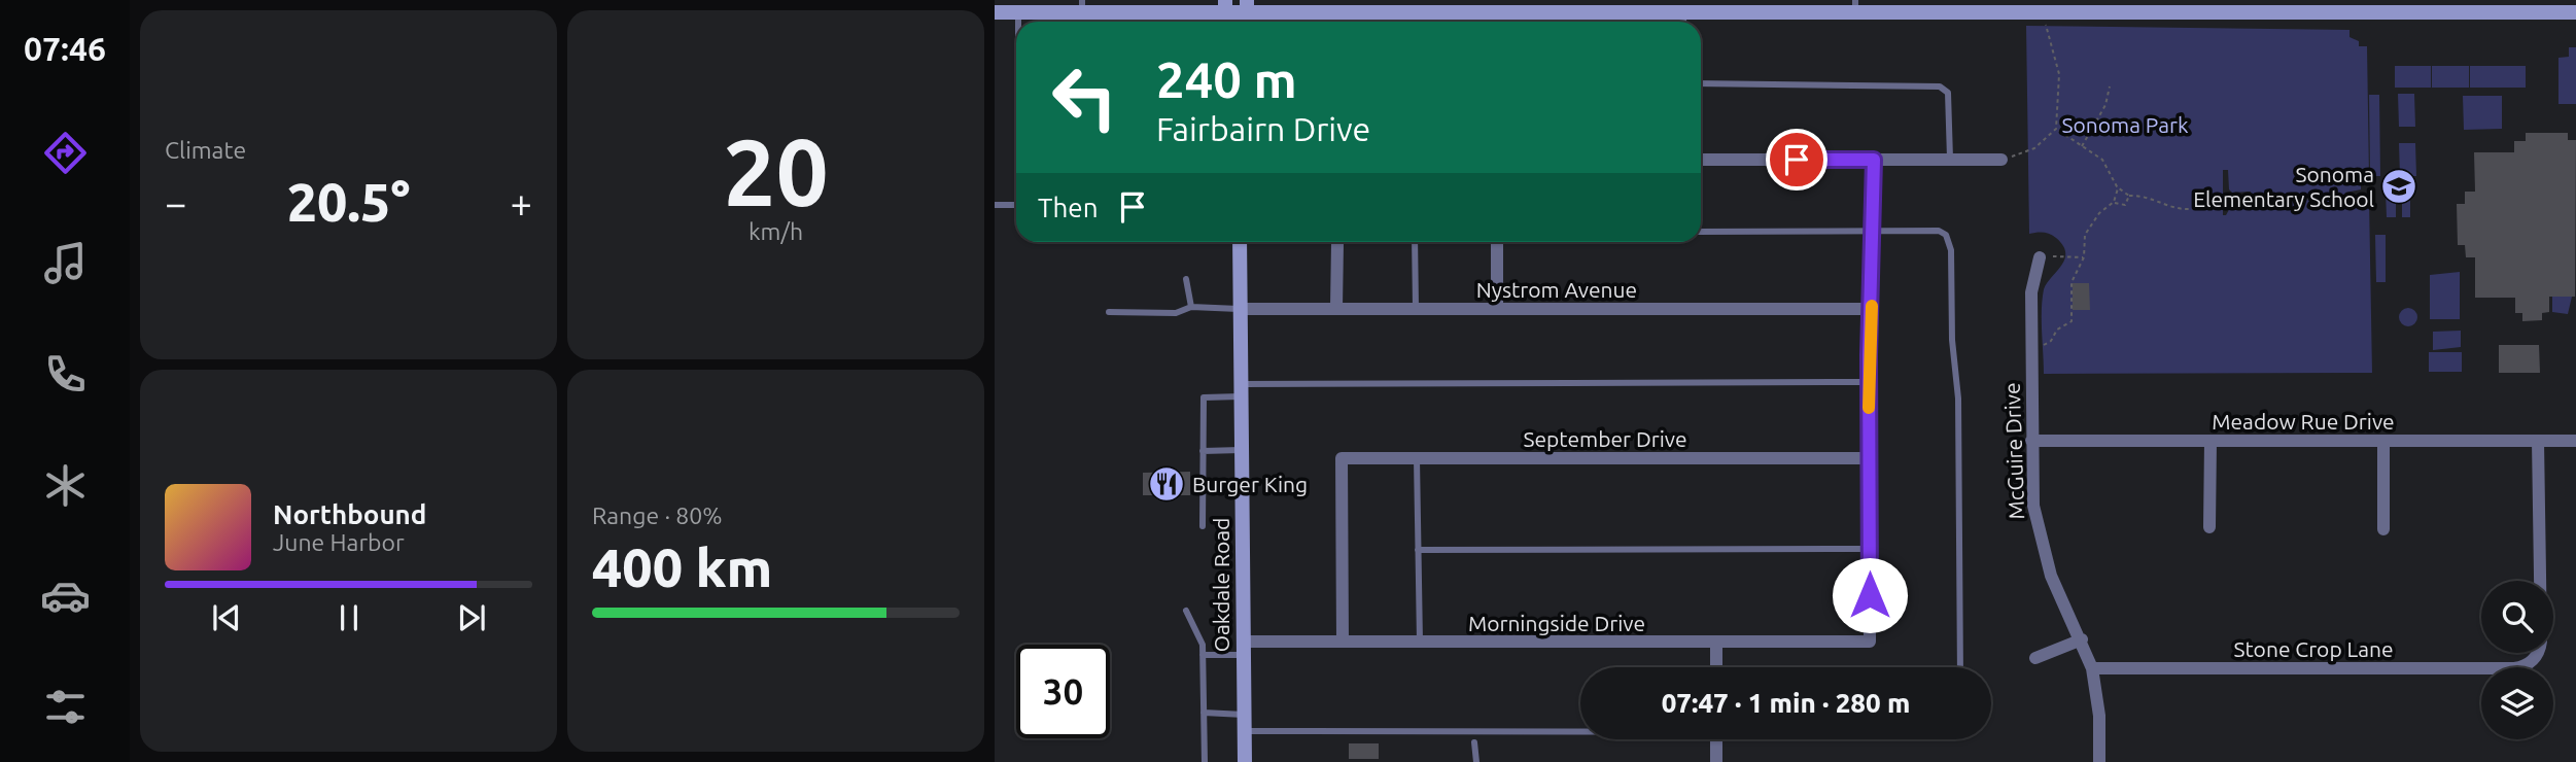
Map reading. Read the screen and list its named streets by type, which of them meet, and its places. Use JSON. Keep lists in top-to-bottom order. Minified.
{"streets":{"street":["Nystrom Avenue","Meadow Rue Drive","September Drive","McGuire Drive","Oakdale Road","Morningside Drive","Stone Crop Lane"]},"crossings":[["Nystrom Avenue","Oakdale Road"],["Meadow Rue Drive","McGuire Drive"],["Meadow Rue Drive","Stone Crop Lane"],["September Drive","Morningside Drive"],["McGuire Drive","Stone Crop Lane"],["Oakdale Road","Morningside Drive"]],"parks":["Sonoma Park"],"places":{"school or university":["Sonoma Elementary School"],"restaurant":["Burger King"]},"page":{"tabs":"07:46","tile":["Climate",["20","km/h"],["Range · 80%","400 km"]],"turn":["240 m","Fairbairn Drive"],"heat":["−","20.5°","+"],"then":"Then","song":["Northbound","June Harbor"],"limit":"30","trip":"07:47 · 1 min · 280 m"}}
